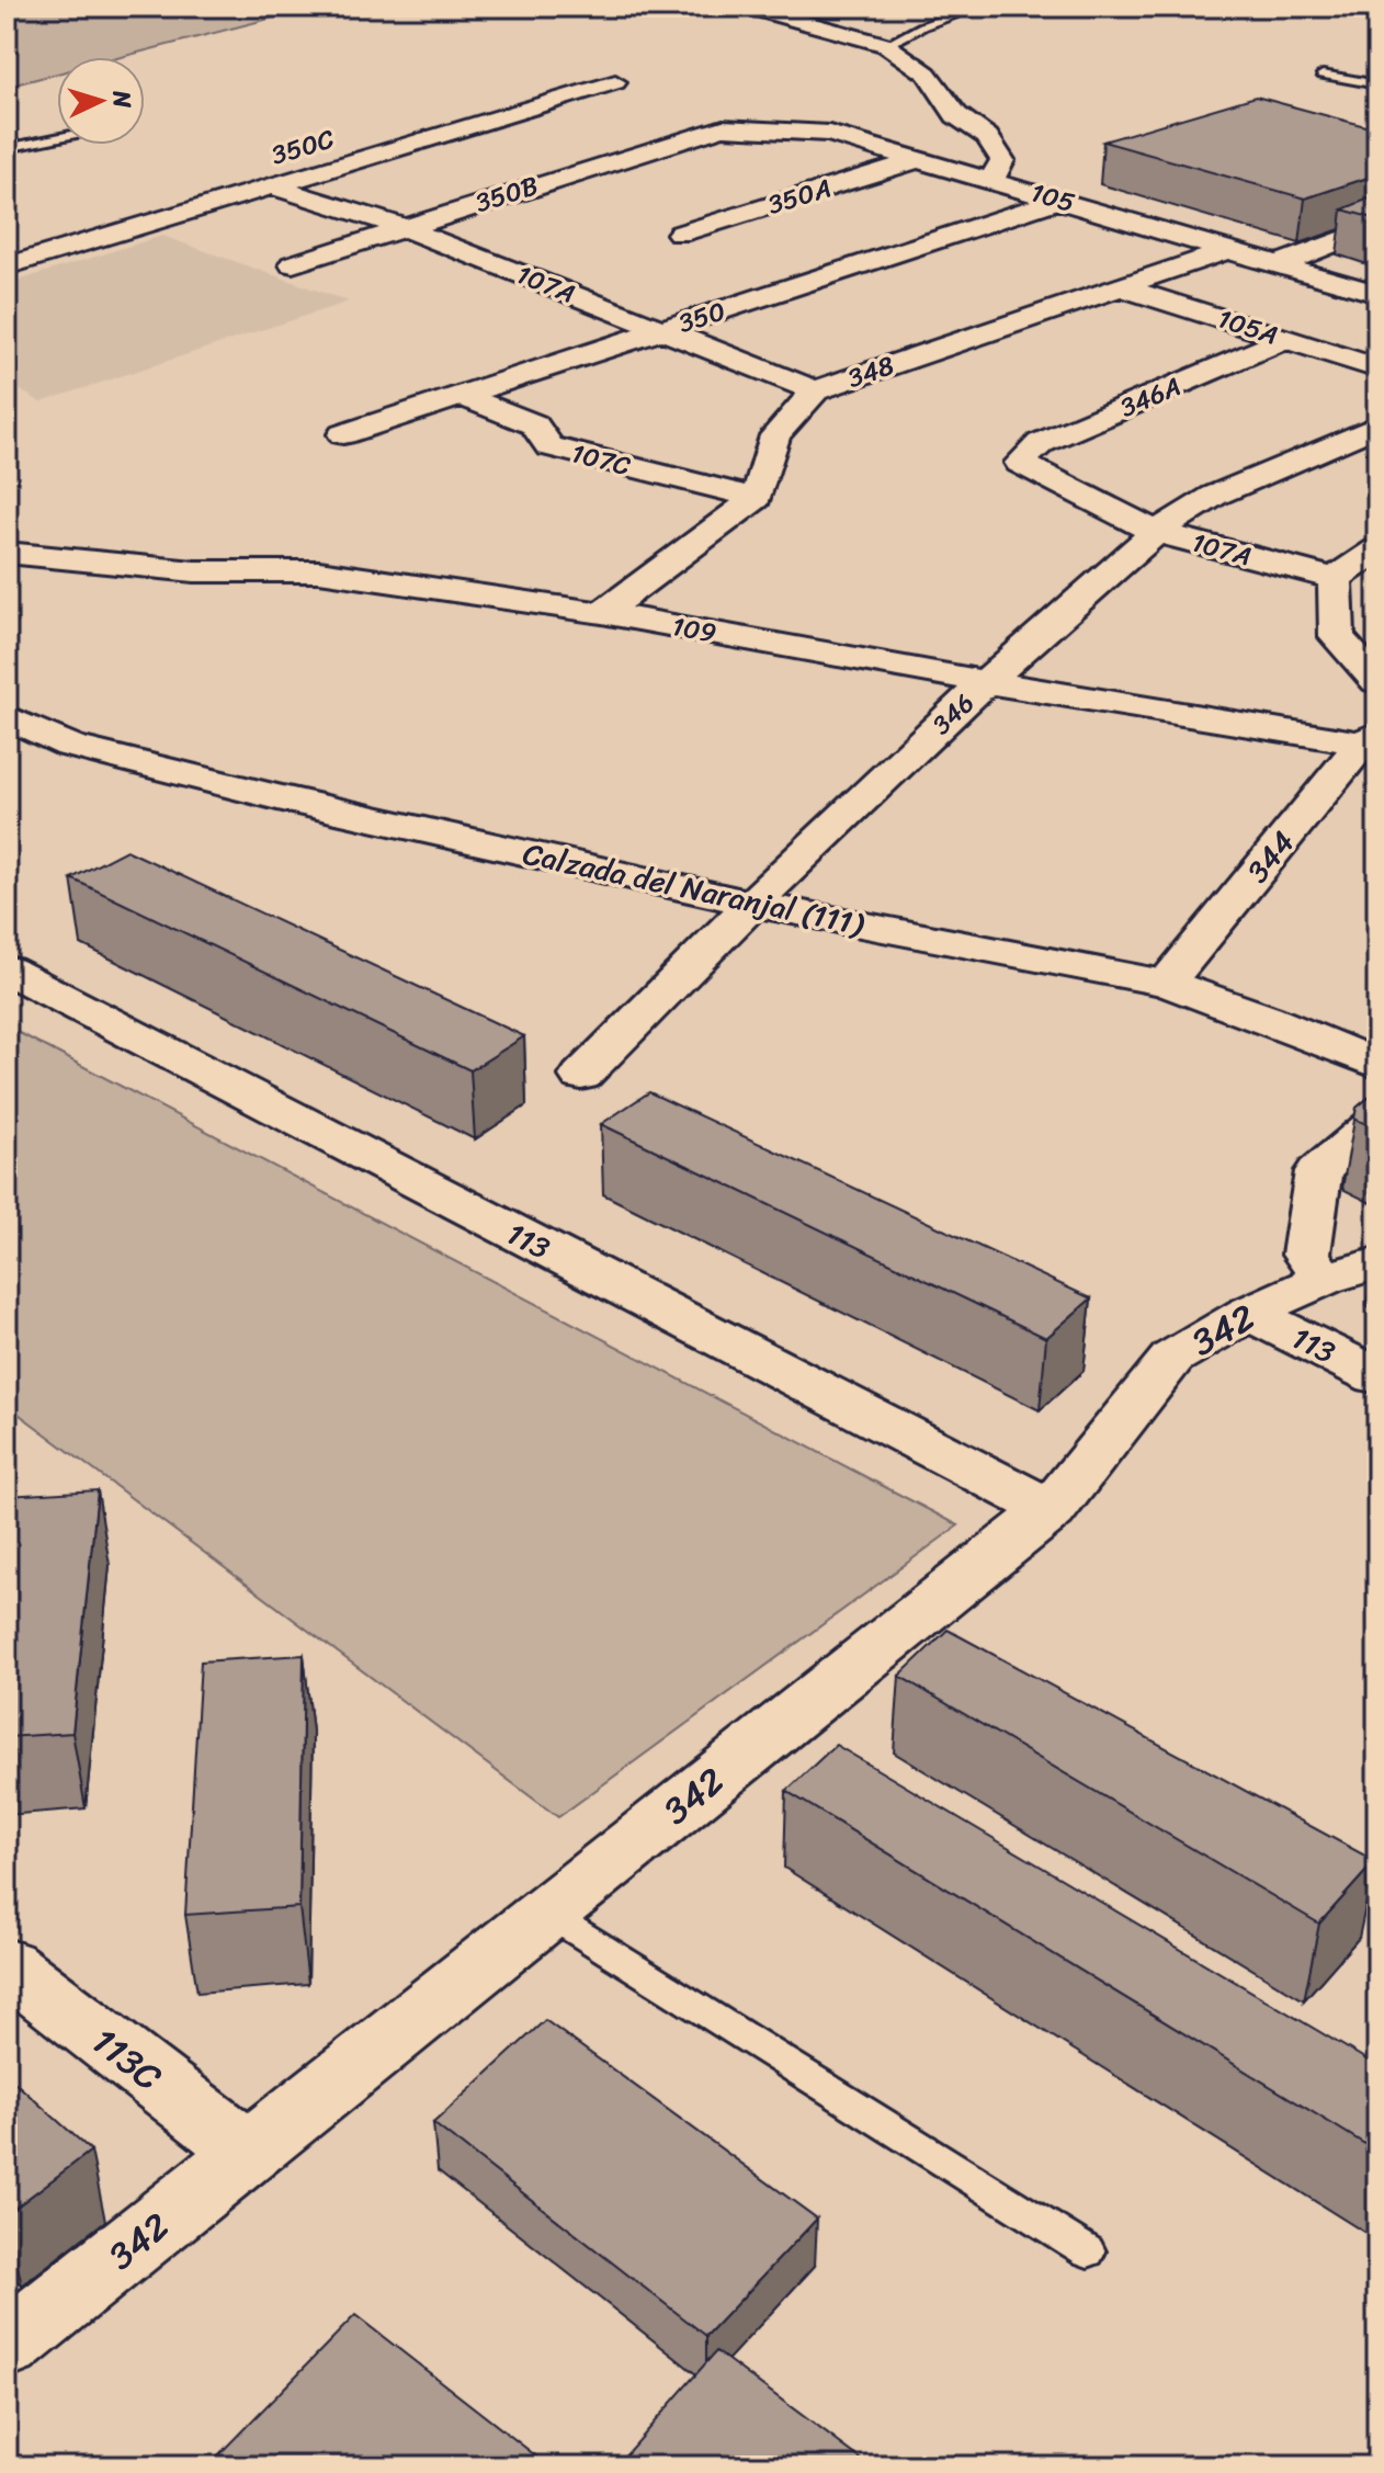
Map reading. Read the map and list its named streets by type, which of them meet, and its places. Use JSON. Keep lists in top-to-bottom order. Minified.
{"streets":{"street":["350C","350B","350A","105","107A","350","105A","348","346A","107C","109","346","344","Calzada del Naranjal (111)","113","342","113C"]},"crossings":[["350C","107A"],["350B","105"],["350B","107A"],["350A","105"],["105","350"],["105","348"],["107A","350"],["107A","348"],["107A","346A"],["107A","346"],["350","107C"],["105A","348"],["105A","346A"],["348","107C"],["109","346"],["109","344"],["346","Calzada del Naranjal (111)"],["344","Calzada del Naranjal (111)"],["113","342"],["342","113C"]],"north":"right"}
